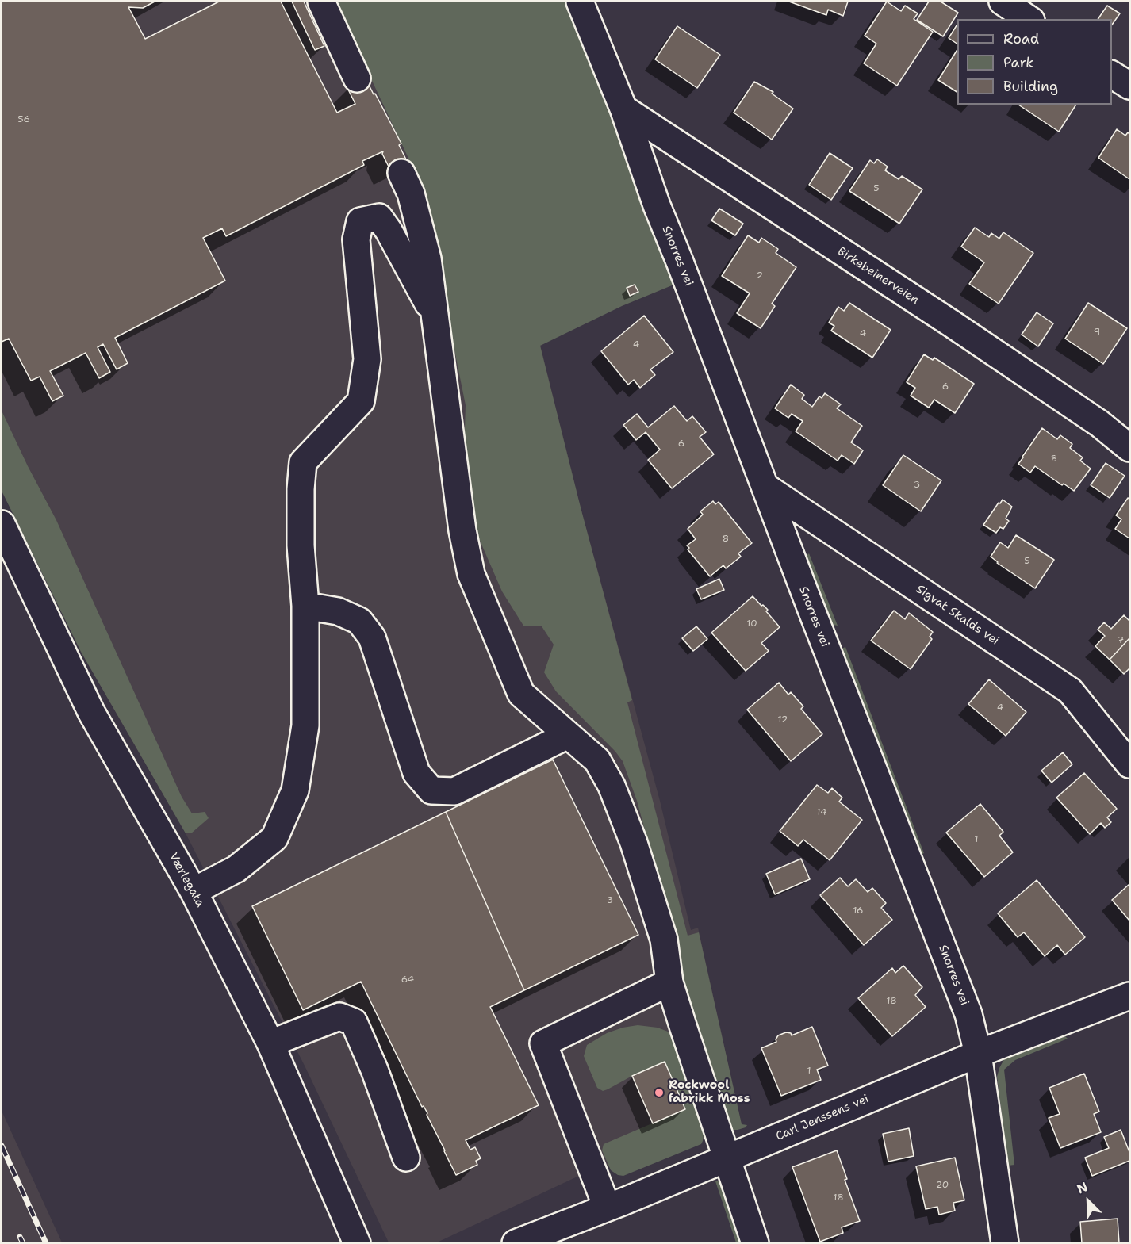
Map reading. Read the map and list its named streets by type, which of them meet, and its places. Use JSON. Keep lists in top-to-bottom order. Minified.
{"streets":{"street":["Snorres vei","Birkebeinerveien","Sigvat Skalds vei","Værlegata","Carl Jenssens vei"]},"crossings":[["Snorres vei","Birkebeinerveien"],["Snorres vei","Sigvat Skalds vei"],["Snorres vei","Carl Jenssens vei"]],"places":["Rockwool fabrikk Moss"],"house_numbers":["56","5","2","9","4","4","6","6","8","3","8","5","10","7","4","12","14","1","3","16","64","18","1","20","18"],"legend":["Road","Park","Building"],"north":"top left"}
